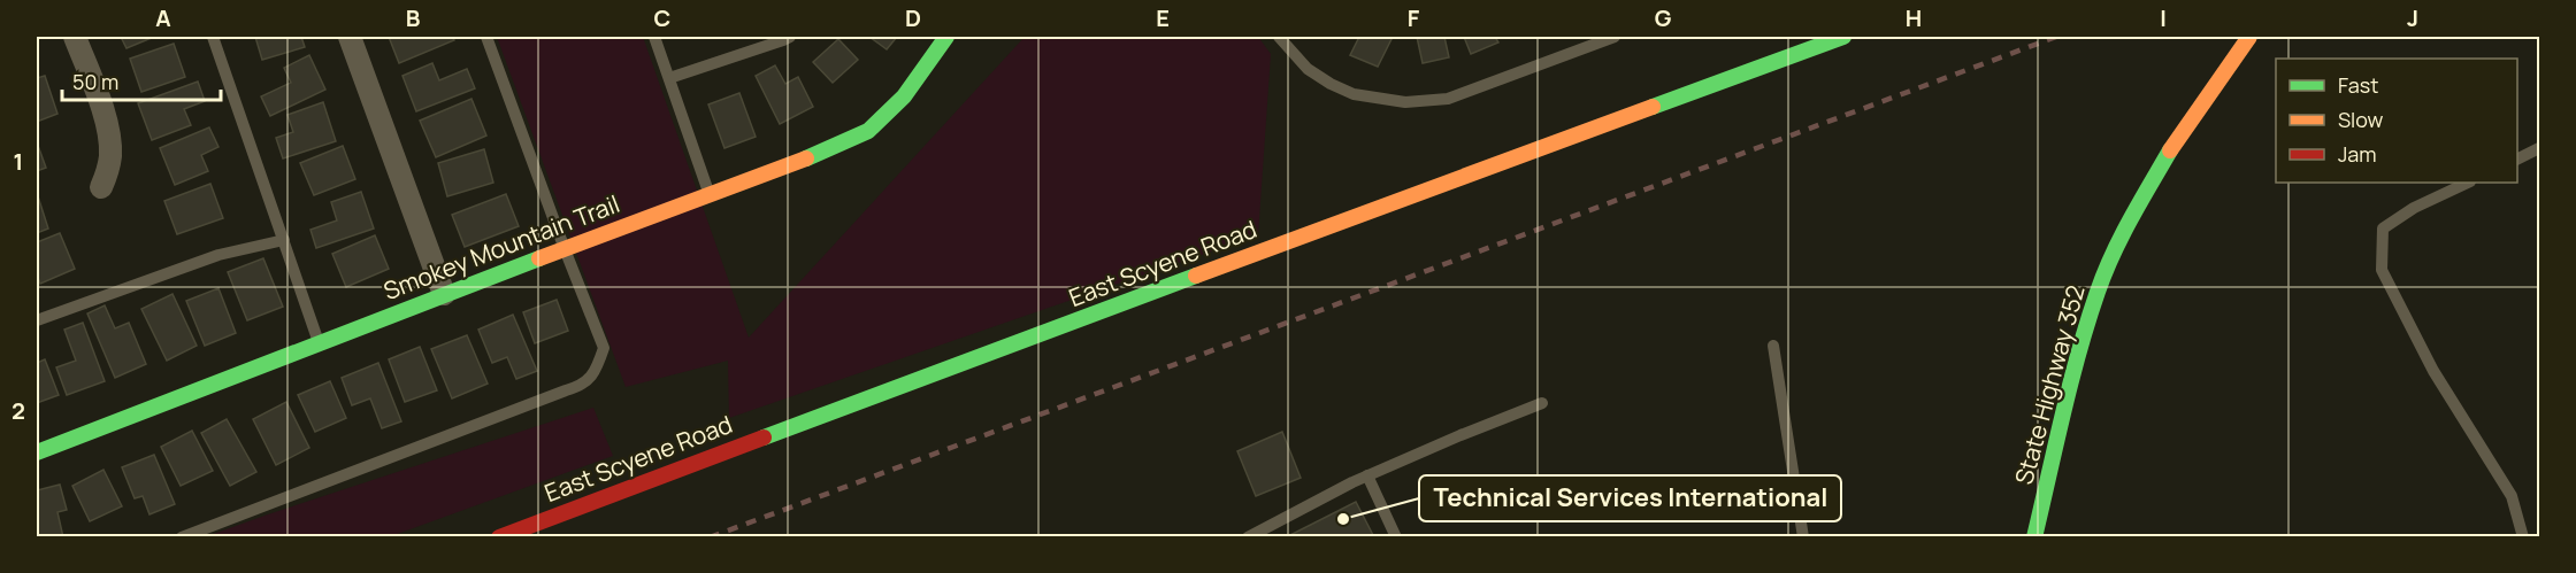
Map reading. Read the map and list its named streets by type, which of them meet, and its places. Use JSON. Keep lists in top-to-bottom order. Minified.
{"streets":{"street":["Smokey Mountain Trail","East Scyene Road","State Highway 352"]},"places":["Technical Services International"],"legend":["Fast","Slow","Jam"],"scale_bar":"50 m","grid":{"columns":["A","B","C","D","E","F","G","H","I","J"],"rows":["1","2"]}}
